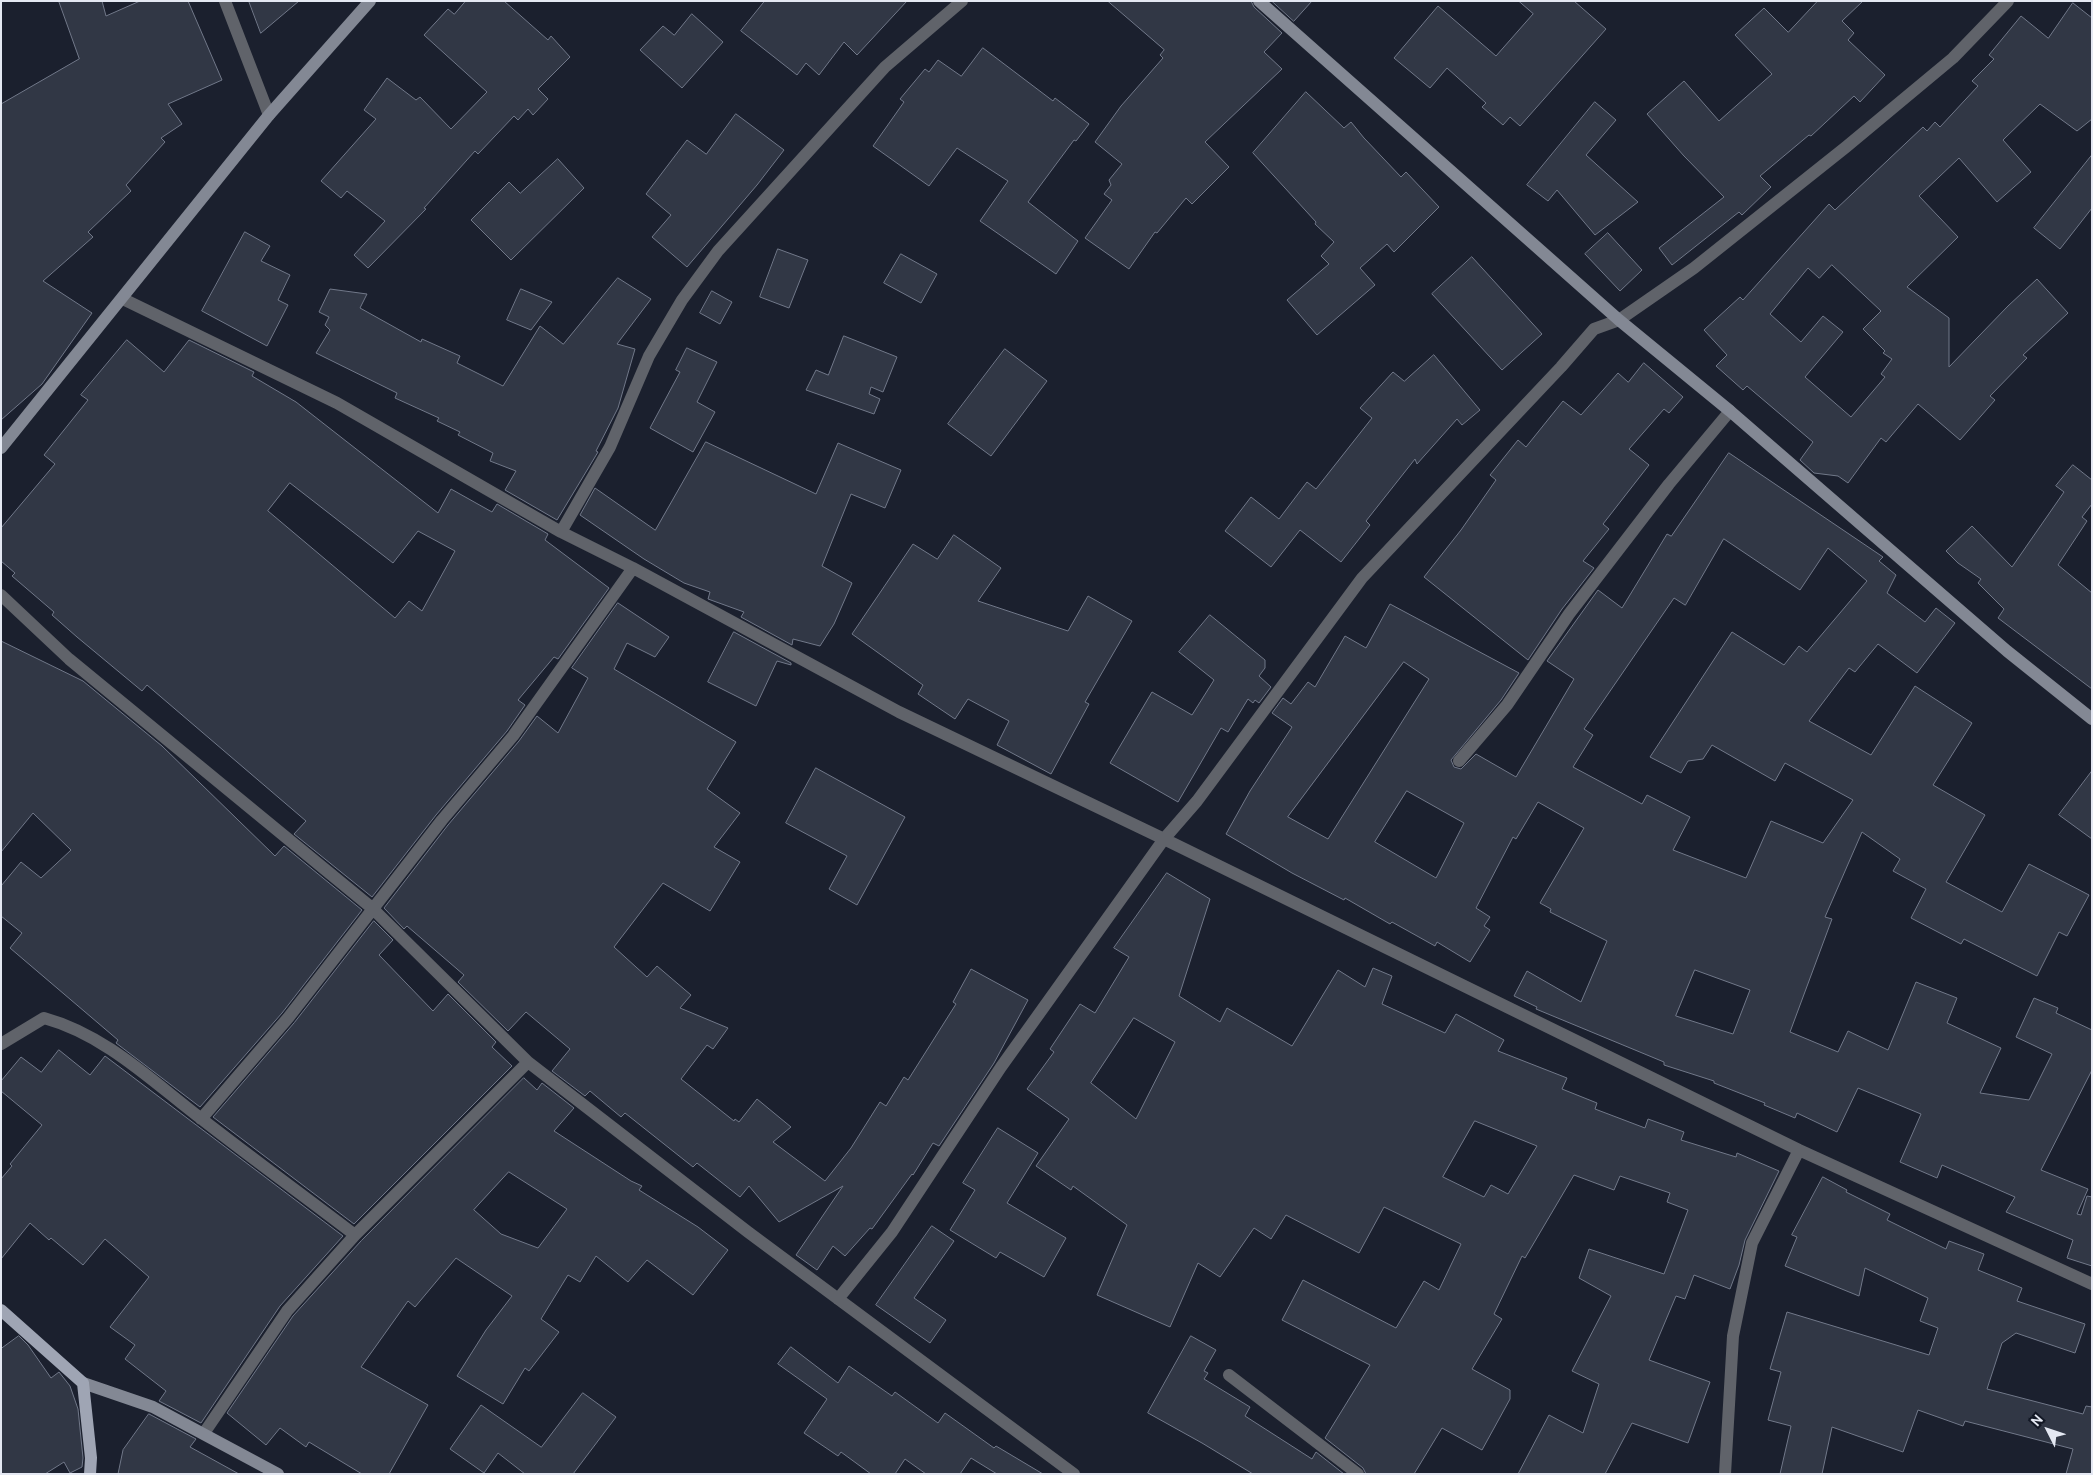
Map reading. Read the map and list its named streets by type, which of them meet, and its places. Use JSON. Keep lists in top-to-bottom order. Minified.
{"north":"top left"}
